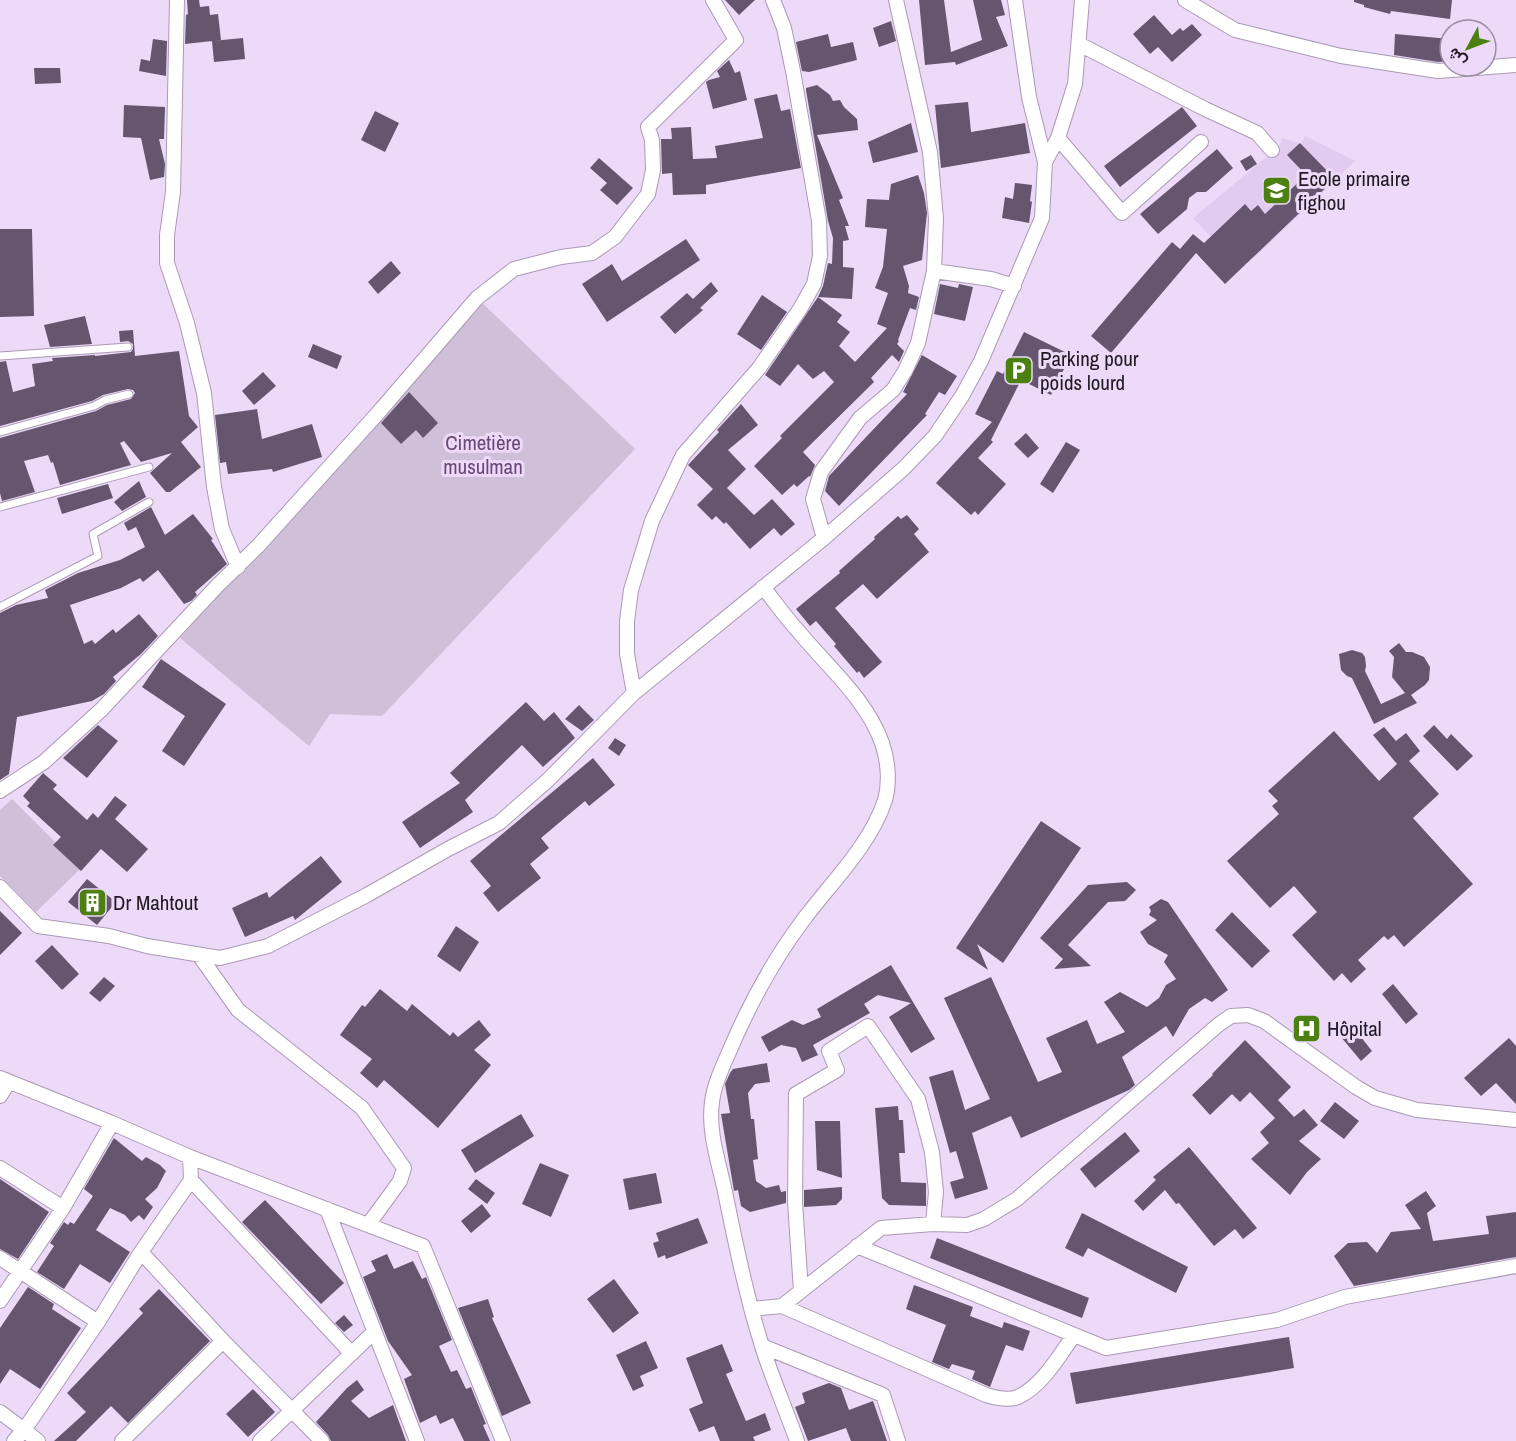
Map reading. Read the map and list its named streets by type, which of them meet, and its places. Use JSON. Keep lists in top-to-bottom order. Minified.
{"parks":["Cimetière musulman"],"places":{"school or university":["Ecole primaire fighou"],"parking":["Parking pour poids lourd"],"building":["Dr Mahtout"],"hospital":["Hôpital"]},"north":"bottom left"}
